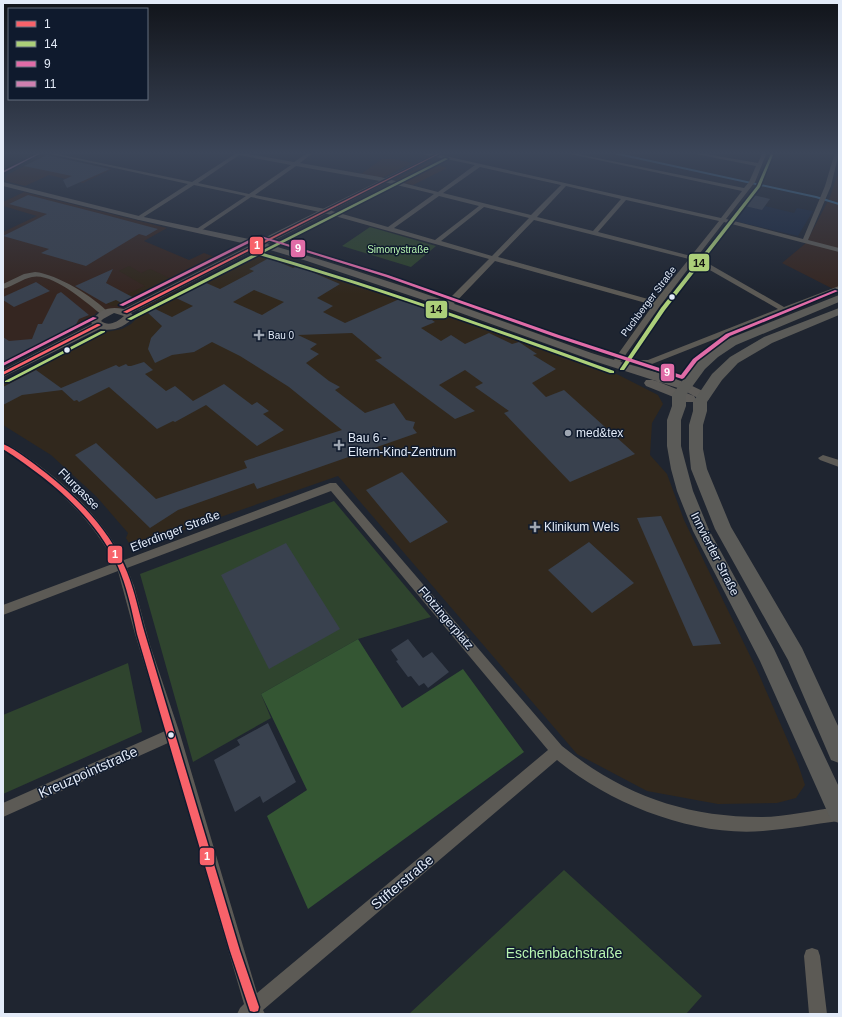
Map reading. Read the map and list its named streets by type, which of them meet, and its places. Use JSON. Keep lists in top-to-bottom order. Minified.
{"streets":{"main road":["Innviertler Straße"],"street":["Puchberger Straße","Flurgasse","Eferdinger Straße","Flotzingerplatz","Kreuzpointstraße","Stifterstraße"]},"crossings":[["Flurgasse","Eferdinger Straße"],["Eferdinger Straße","Flotzingerplatz"],["Innviertler Straße","Flotzingerplatz"],["Flotzingerplatz","Stifterstraße"]],"parks":["Simonystraße","Eschenbachstraße"],"places":{"health":["Bau 0","Bau 6 - Eltern-Kind-Zentrum","Klinikum Wels"],"other":["med&tex"]},"lines":["transit line 1","transit line 14","transit line 9"],"legend":["1","14","9","11"]}
